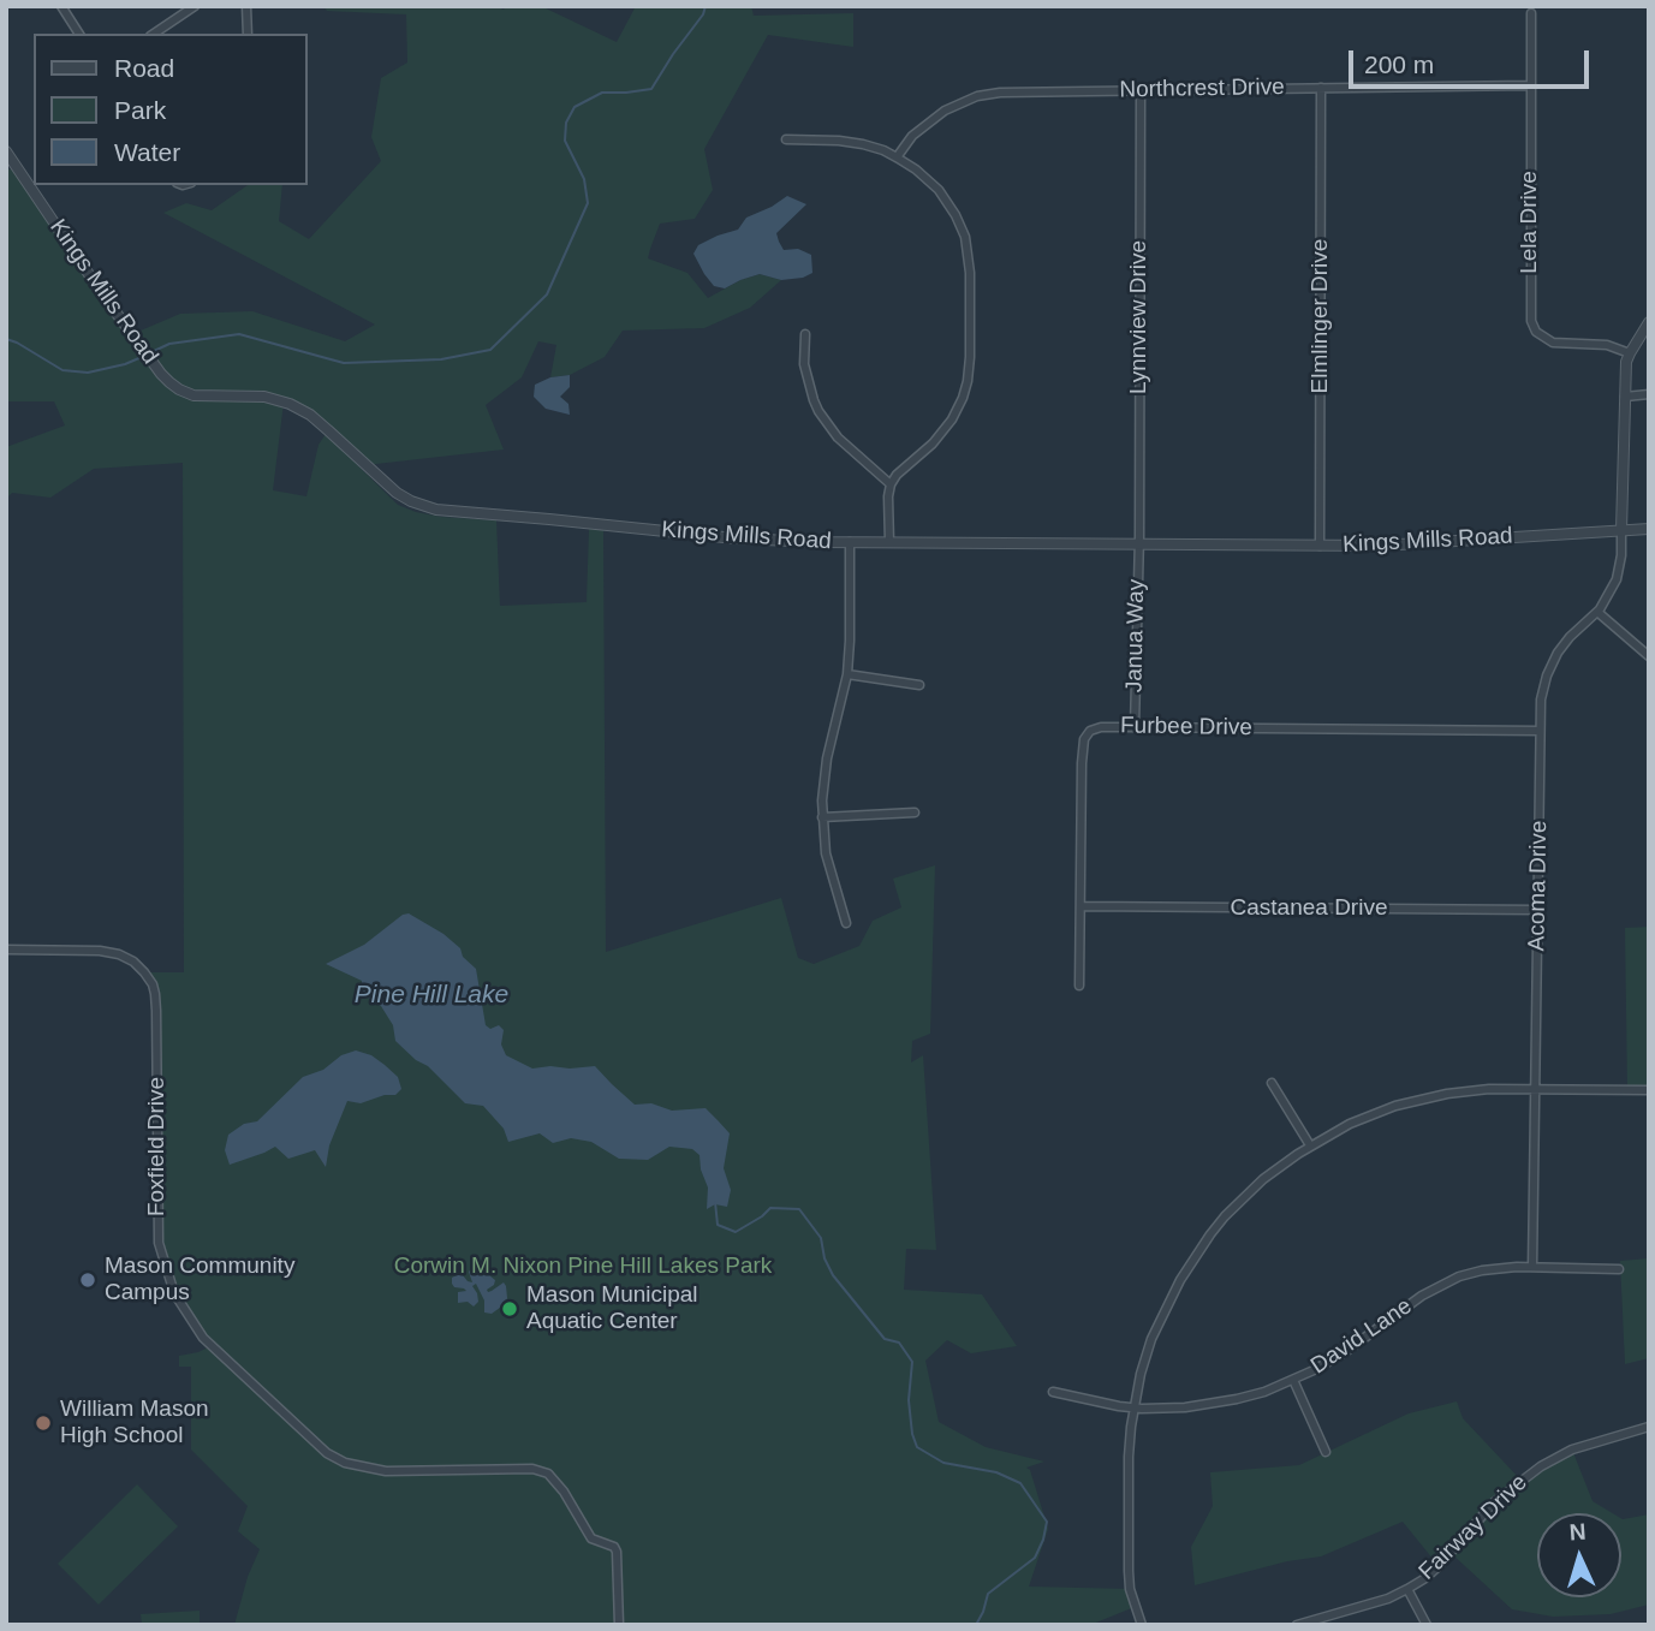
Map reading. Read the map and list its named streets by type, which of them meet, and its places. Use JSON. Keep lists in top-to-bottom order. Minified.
{"streets":{"street":["Northcrest Drive","Lela Drive","Kings Mills Road","Elmlinger Drive","Lynnview Drive","Janua Way","Furbee Drive","Acoma Drive","Castanea Drive","Foxfield Drive","David Lane","Fairway Drive"]},"crossings":[["Northcrest Drive","Lela Drive"],["Northcrest Drive","Elmlinger Drive"],["Northcrest Drive","Lynnview Drive"],["Kings Mills Road","Elmlinger Drive"],["Kings Mills Road","Lynnview Drive"],["Kings Mills Road","Janua Way"],["Kings Mills Road","Acoma Drive"],["Lynnview Drive","Janua Way"],["Janua Way","Furbee Drive"],["Furbee Drive","Acoma Drive"],["Furbee Drive","Castanea Drive"],["Acoma Drive","Castanea Drive"],["Acoma Drive","David Lane"]],"water":["Pine Hill Lake"],"parks":["Corwin M. Nixon Pine Hill Lakes Park"],"places":["Mason Community Campus","Mason Municipal Aquatic Center","William Mason High School"],"legend":["Road","Park","Water"],"scale_bar":"200 m","north":"top"}
